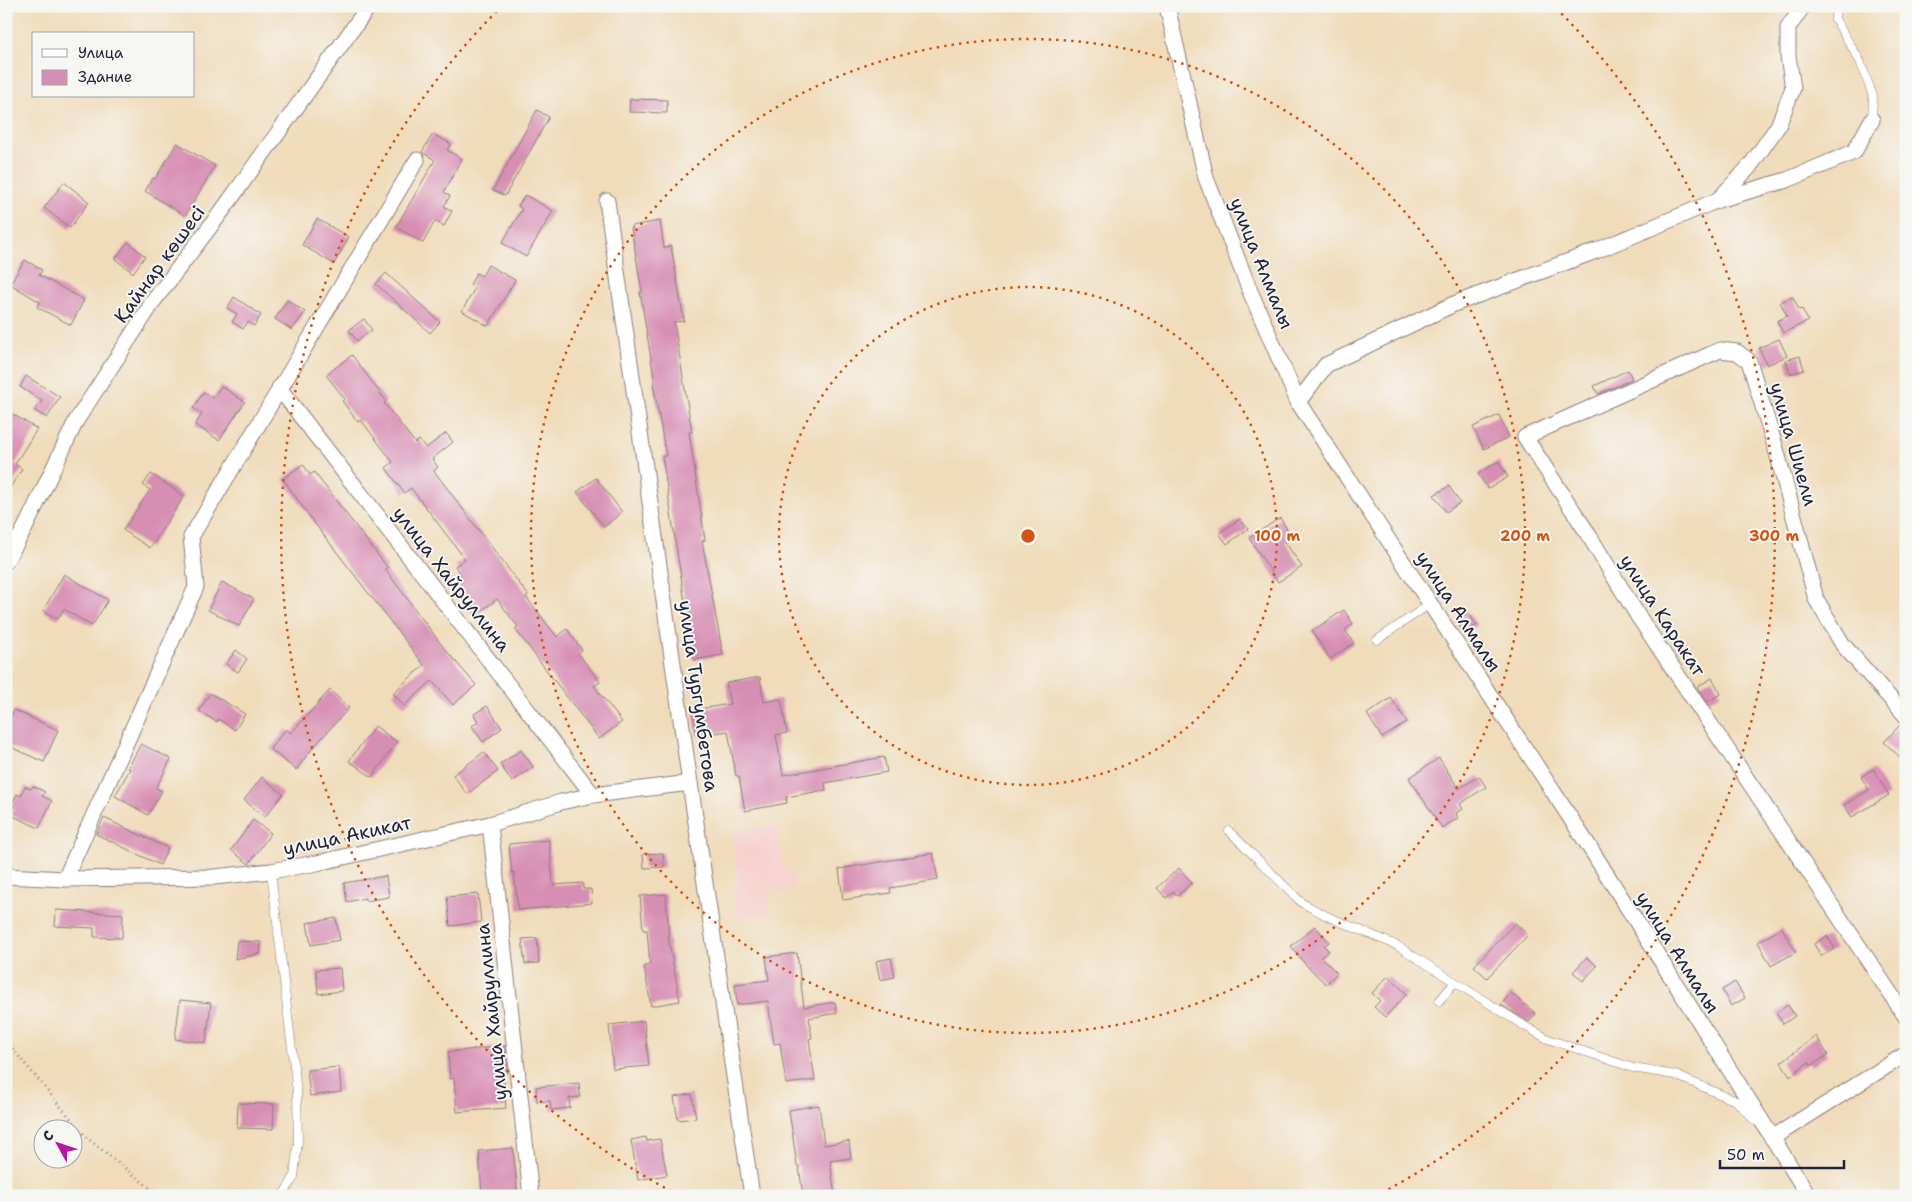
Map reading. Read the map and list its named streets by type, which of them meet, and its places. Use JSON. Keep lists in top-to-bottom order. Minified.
{"streets":{"street":["улица Алмалы","Қайнар көшесі","улица Шиели","улица Хайруллина","улица Каракат","улица Тургумбетова","улица Акикат"]},"crossings":[["улица Шиели","улица Каракат"],["улица Хайруллина","улица Акикат"],["улица Тургумбетова","улица Акикат"]],"legend":["Улица","Здание"],"scale_bar":"50 m","north":"top left","rings":["100 m","200 m","300 m"]}
